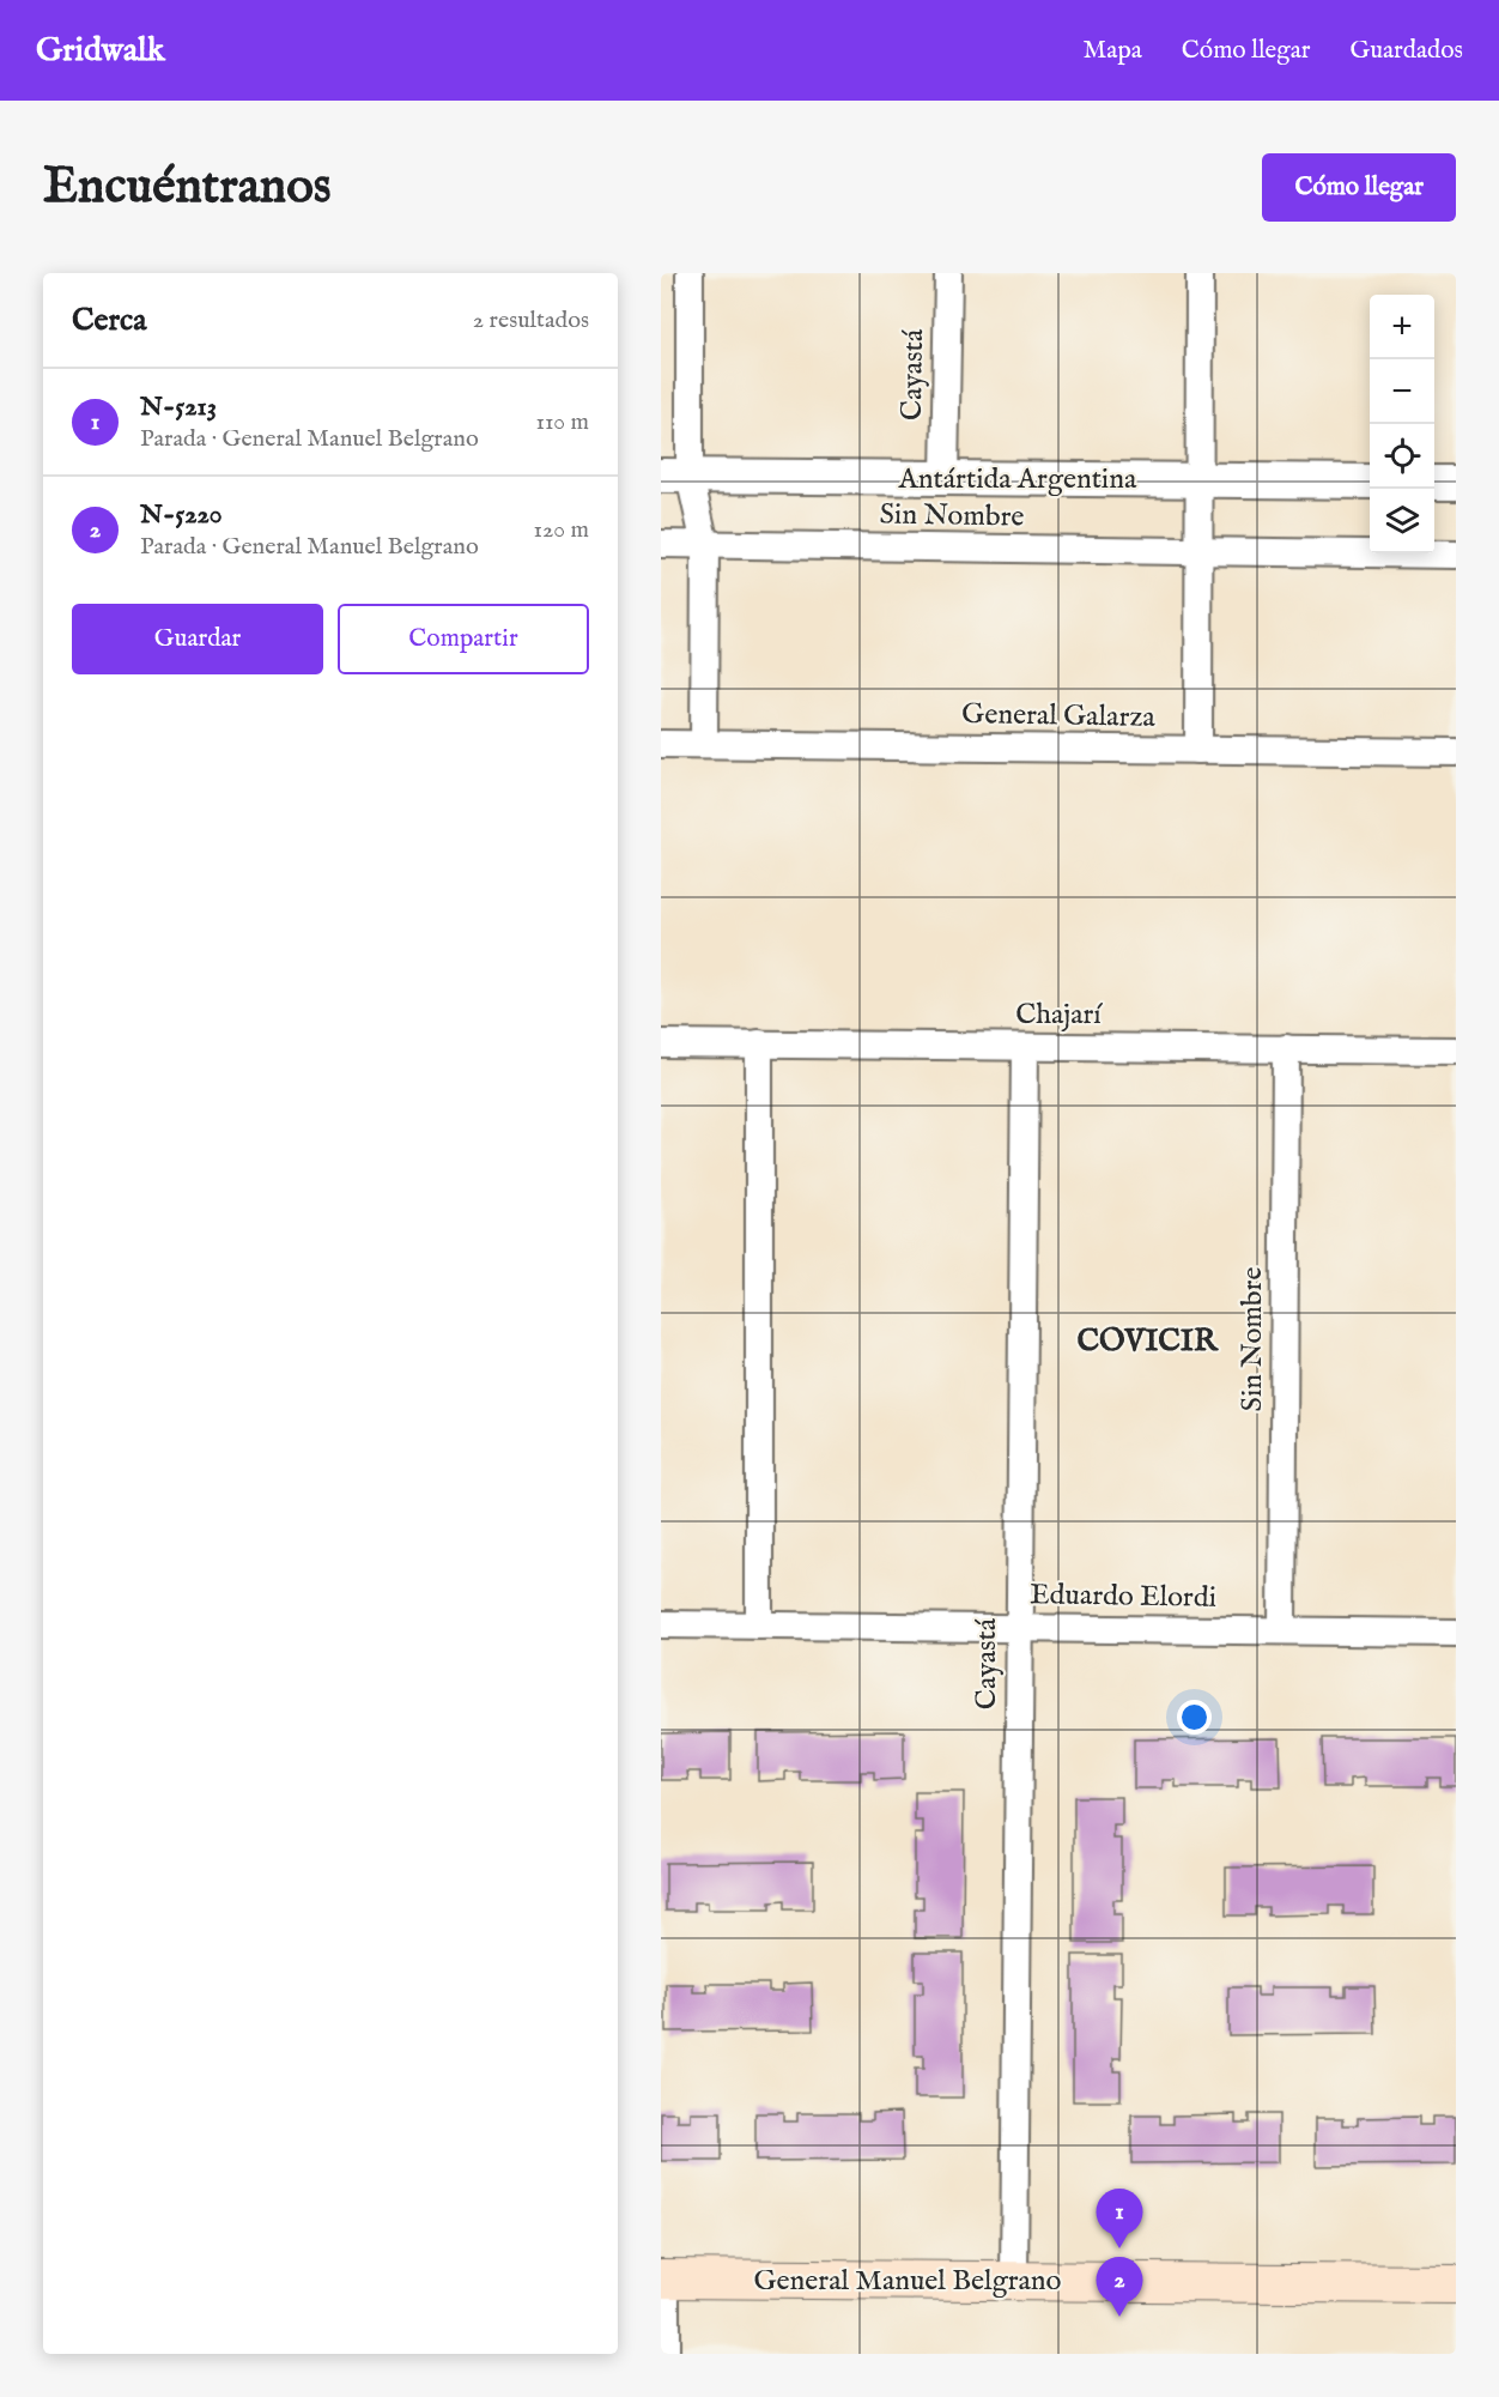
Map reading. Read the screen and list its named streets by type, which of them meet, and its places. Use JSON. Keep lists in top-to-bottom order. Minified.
{"streets":{"main road":["General Manuel Belgrano"],"street":["Cayastá","Antártida Argentina","Sin Nombre","General Galarza","Chajarí","Eduardo Elordi"]},"crossings":[["Cayastá","Antártida Argentina"],["Cayastá","Chajarí"],["Cayastá","Eduardo Elordi"],["Cayastá","General Manuel Belgrano"],["Sin Nombre","Chajarí"],["Sin Nombre","Eduardo Elordi"]],"districts":["COVICIR"],"page":{"header":"Gridwalk","nav":["Mapa","Cómo llegar","Guardados"],"buttons":["Cómo llegar",["Guardar","Compartir"]],"title":"Encuéntranos","heading":["Cerca","2 resultados"],"map_buttons":["+","−"],"list":[{"mark":"1","name":"N-5213","note":"Parada · General Manuel Belgrano","value":"110 m"},{"mark":"2","name":"N-5220","note":"Parada · General Manuel Belgrano","value":"120 m"}],"pins":["1","2"]}}
